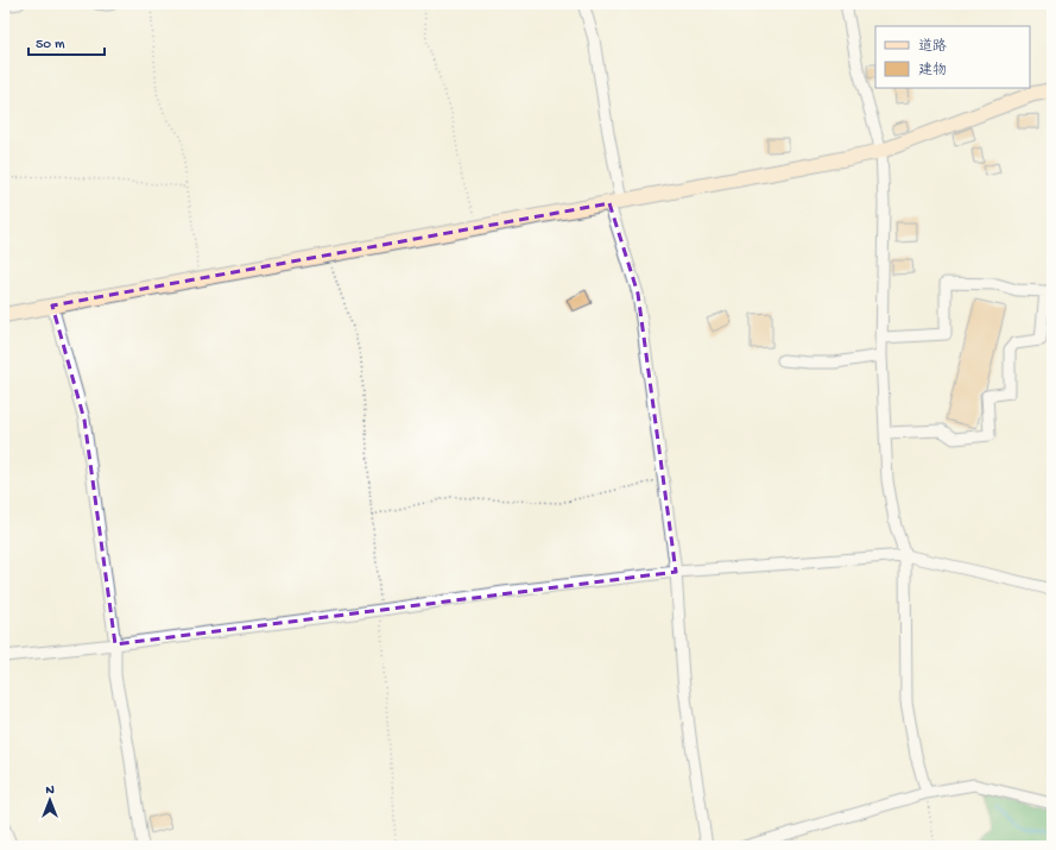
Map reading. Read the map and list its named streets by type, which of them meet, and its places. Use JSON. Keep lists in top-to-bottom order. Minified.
{"legend":["道路","建物"],"scale_bar":"50 m","north":"top"}
